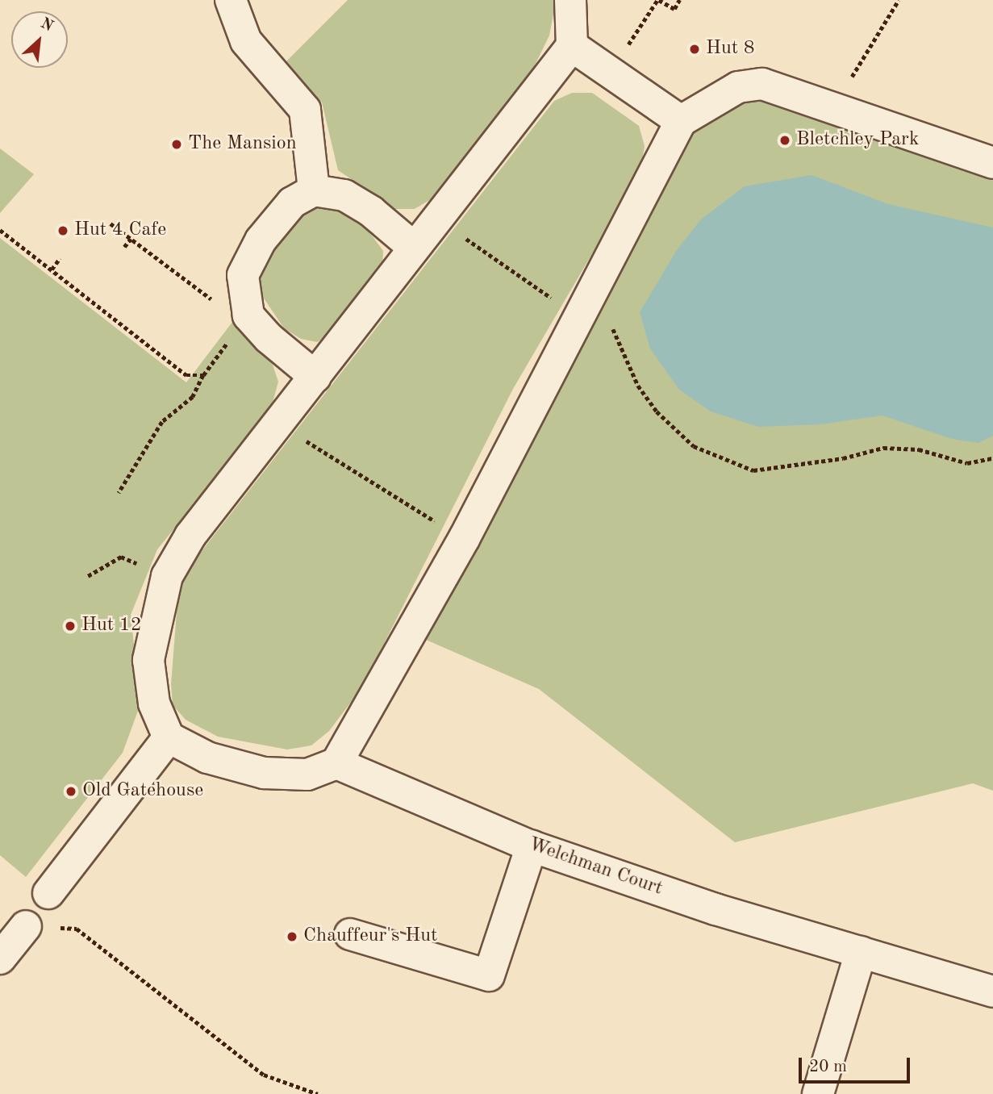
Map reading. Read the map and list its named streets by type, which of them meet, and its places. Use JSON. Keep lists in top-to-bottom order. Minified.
{"streets":{"street":["Welchman Court"]},"places":["Hut 8","Bletchley Park","The Mansion","Hut 4 Cafe","Hut 12","Old Gatehouse","Chauffeur's Hut"],"scale_bar":"20 m","north":"top right"}
